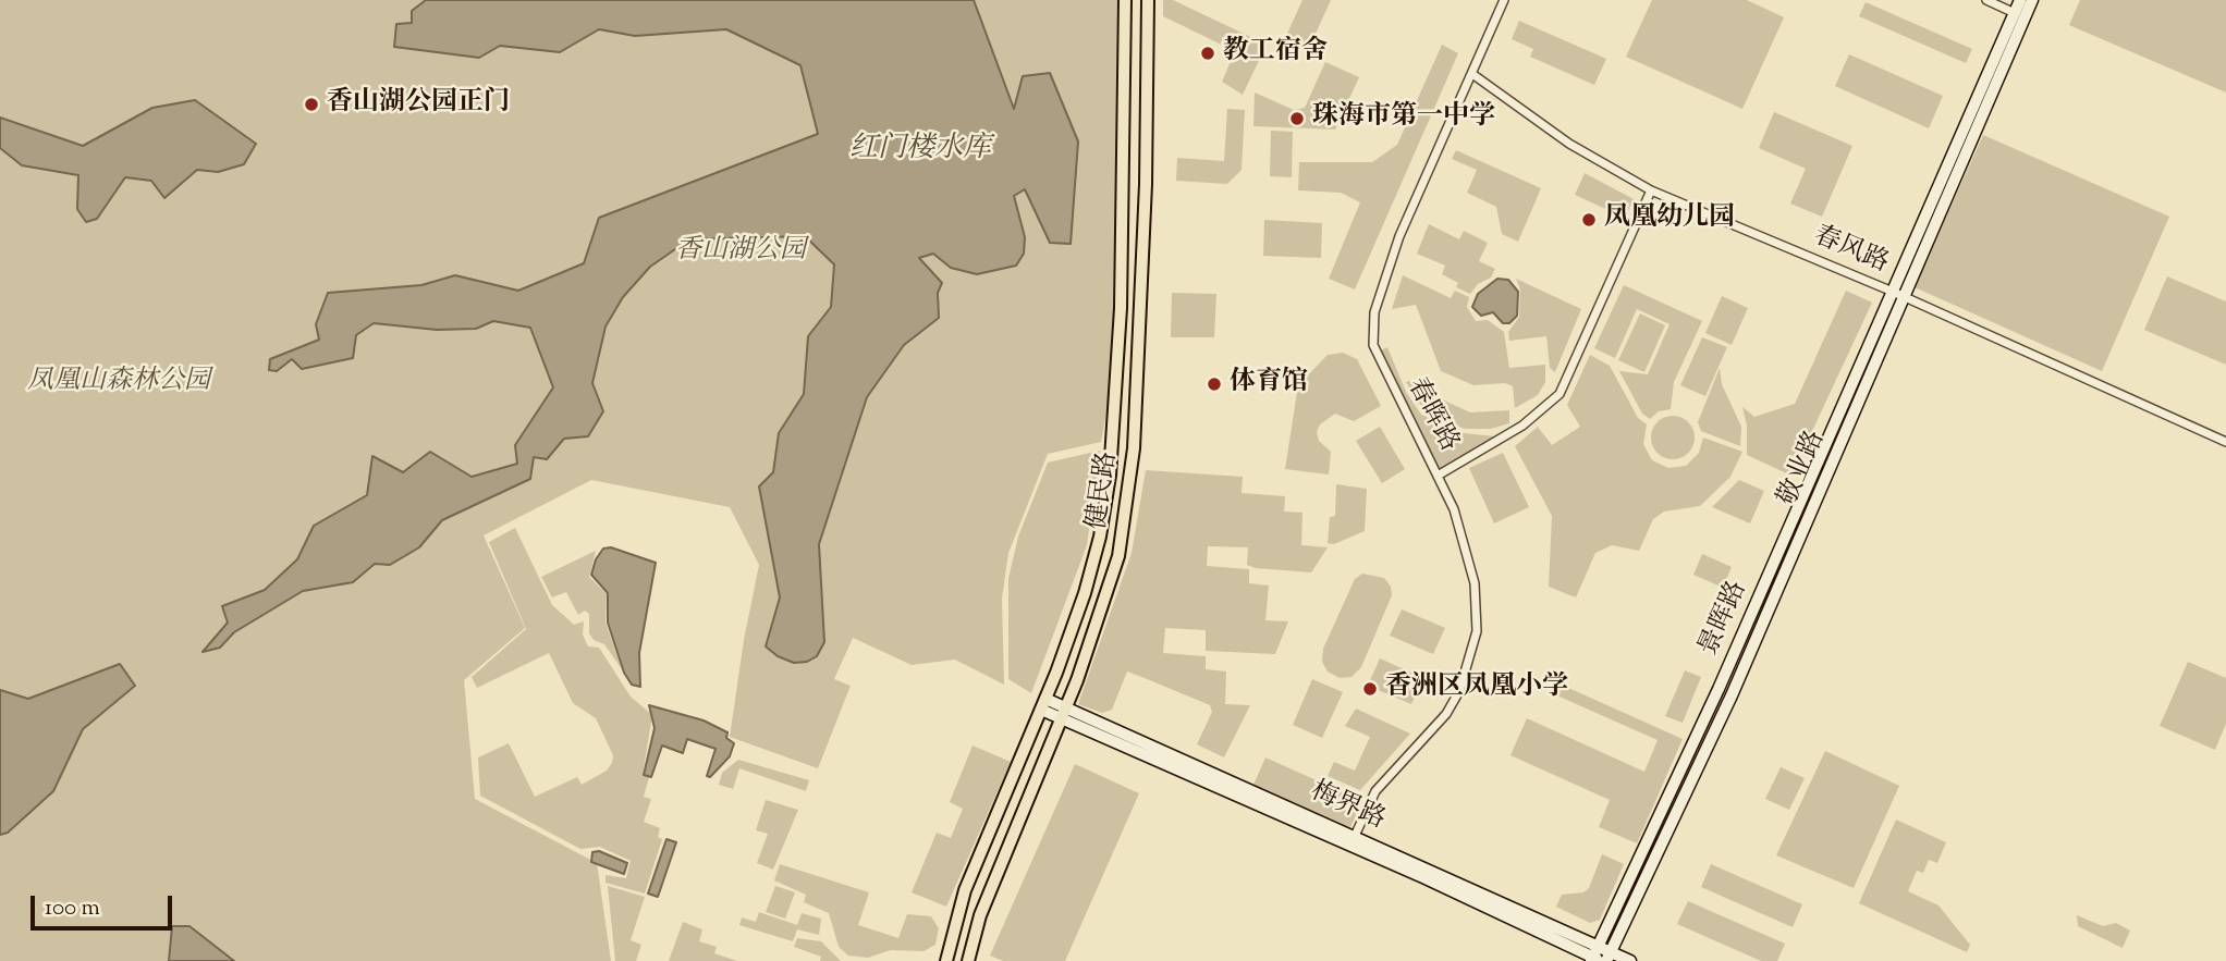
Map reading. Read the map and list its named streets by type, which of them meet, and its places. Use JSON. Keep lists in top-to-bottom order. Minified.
{"streets":{"main road":["敬业路","健民路","梅界路"],"street":["春风路","春晖路"]},"crossings":[["春风路","春晖路"],["春风路","敬业路"],["春晖路","梅界路"],["敬业路","梅界路"],["健民路","梅界路"]],"water":["红门楼水库"],"parks":["香山湖公园","凤凰山森林公园"],"places":["教工宿舍","香山湖公园正门","珠海市第一中学","凤凰幼儿园","体育馆","香洲区凤凰小学"],"scale_bar":"100 m"}
